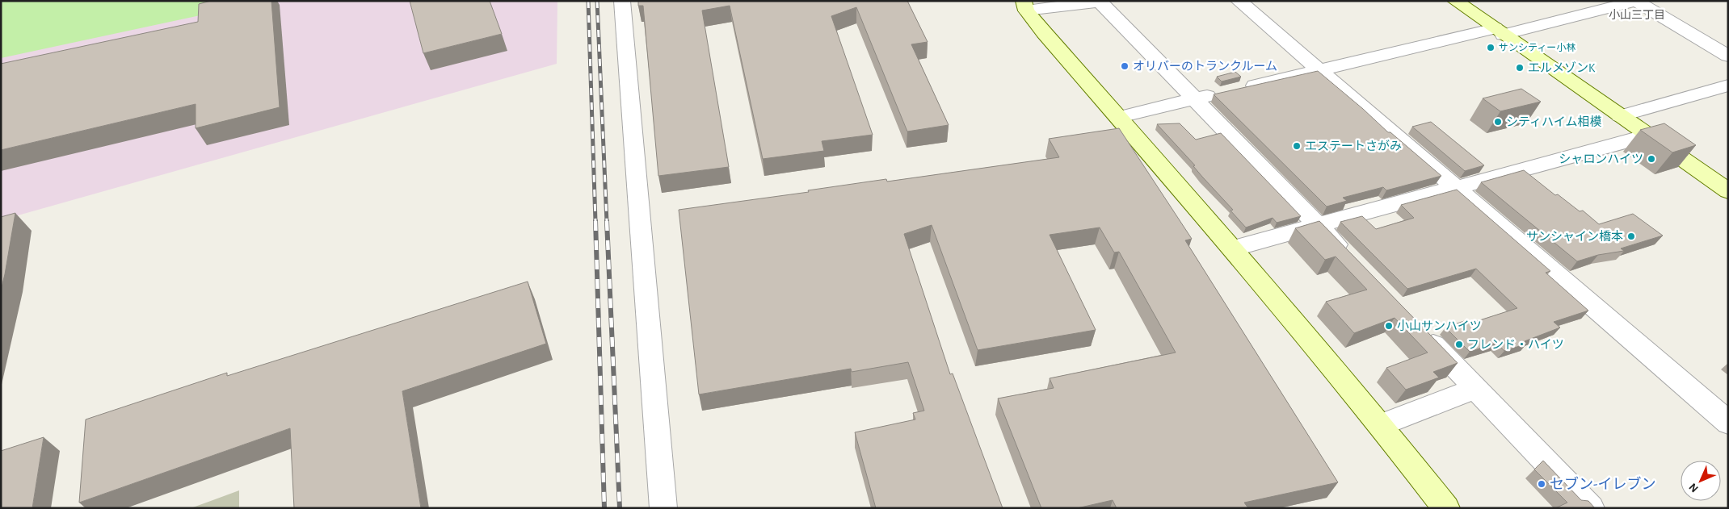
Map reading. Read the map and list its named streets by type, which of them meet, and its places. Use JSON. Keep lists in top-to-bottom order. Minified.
{"districts":["小山三丁目"],"places":["サンシティー小林","オリバーのトランクルーム","エルメゾンK","シティハイム相模","エステートさがみ","シャロンハイツ","サンシャイン橋本","小山サンハイツ","フレンド・ハイツ","セブン-イレブン"],"north":"bottom left"}
